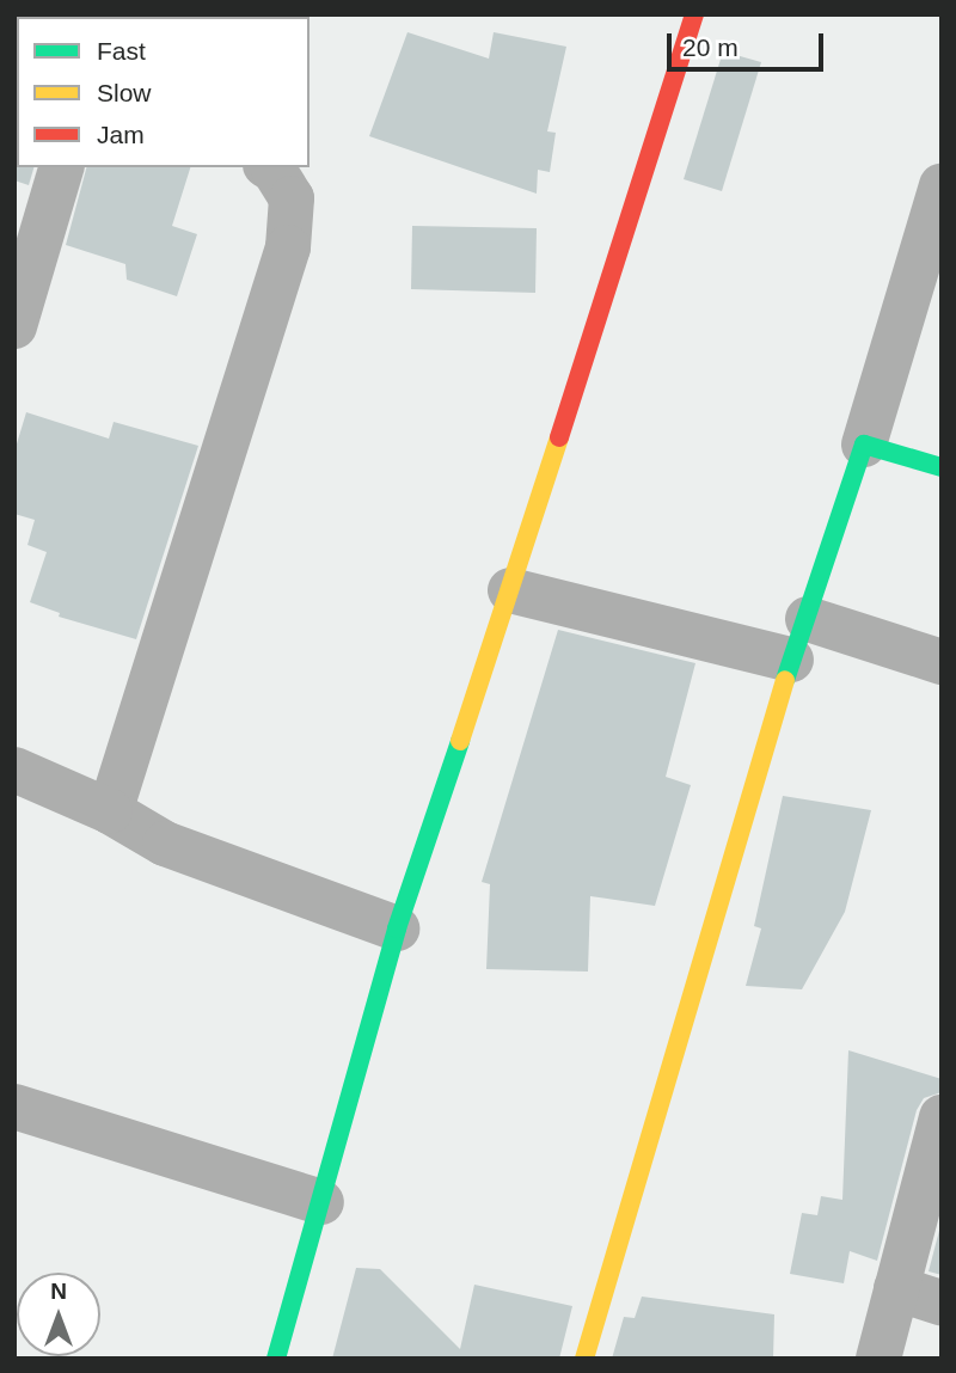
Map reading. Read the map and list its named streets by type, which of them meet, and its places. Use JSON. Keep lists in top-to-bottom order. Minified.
{"legend":["Fast","Slow","Jam"],"scale_bar":"20 m","north":"top"}
